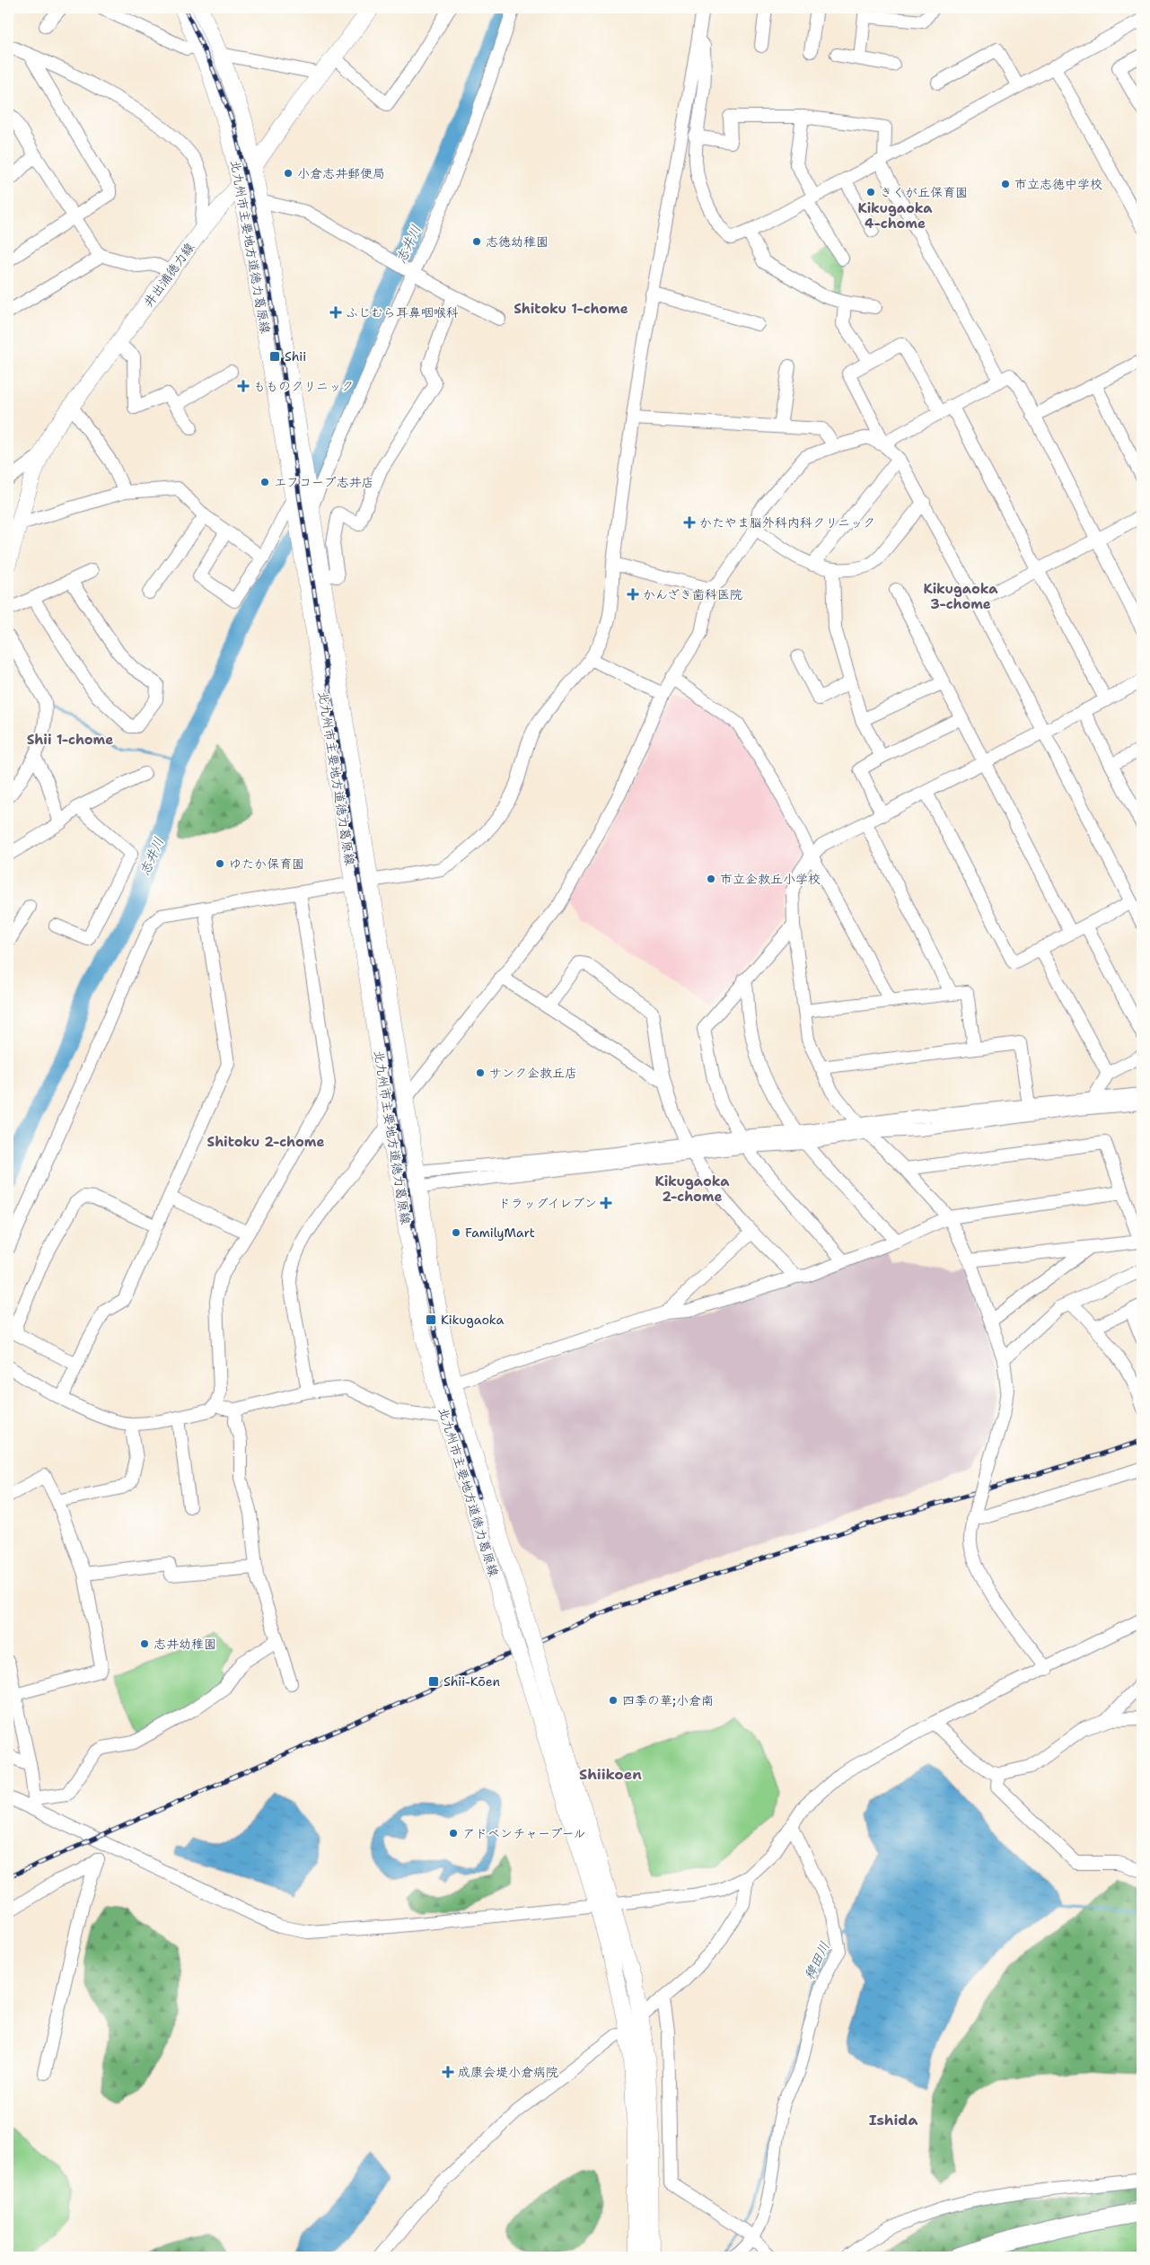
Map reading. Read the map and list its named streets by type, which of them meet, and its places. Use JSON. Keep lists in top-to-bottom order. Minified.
{"streets":{"main road":["北九州市主要地方道徳力葛原線","井出浦徳力線"]},"crossings":[["北九州市主要地方道徳力葛原線","井出浦徳力線"]],"districts":["Kikugaoka 4-chome","Shitoku 1-chome","Kikugaoka 3-chome","Shii 1-chome","Shitoku 2-chome","Kikugaoka 2-chome","Shiikoen","Ishida"],"water":["志井川","稗田川"],"places":{"other":["小倉志井郵便局","市立志徳中学校","きくが丘保育園","志徳幼稚園","エフコープ志井店","ゆたか保育園","市立企救丘小学校","サンク企救丘店","FamilyMart","志井幼稚園","四季の華;小倉南","アドベンチャープール"],"health":["ふじむら耳鼻咽喉科","もものクリニック","かたやま脳外科内科クリニック","かんざき歯科医院","ドラッグイレブン","成康会堤小倉病院"],"transit":["Shii","Kikugaoka","Shii-Kōen"]}}
